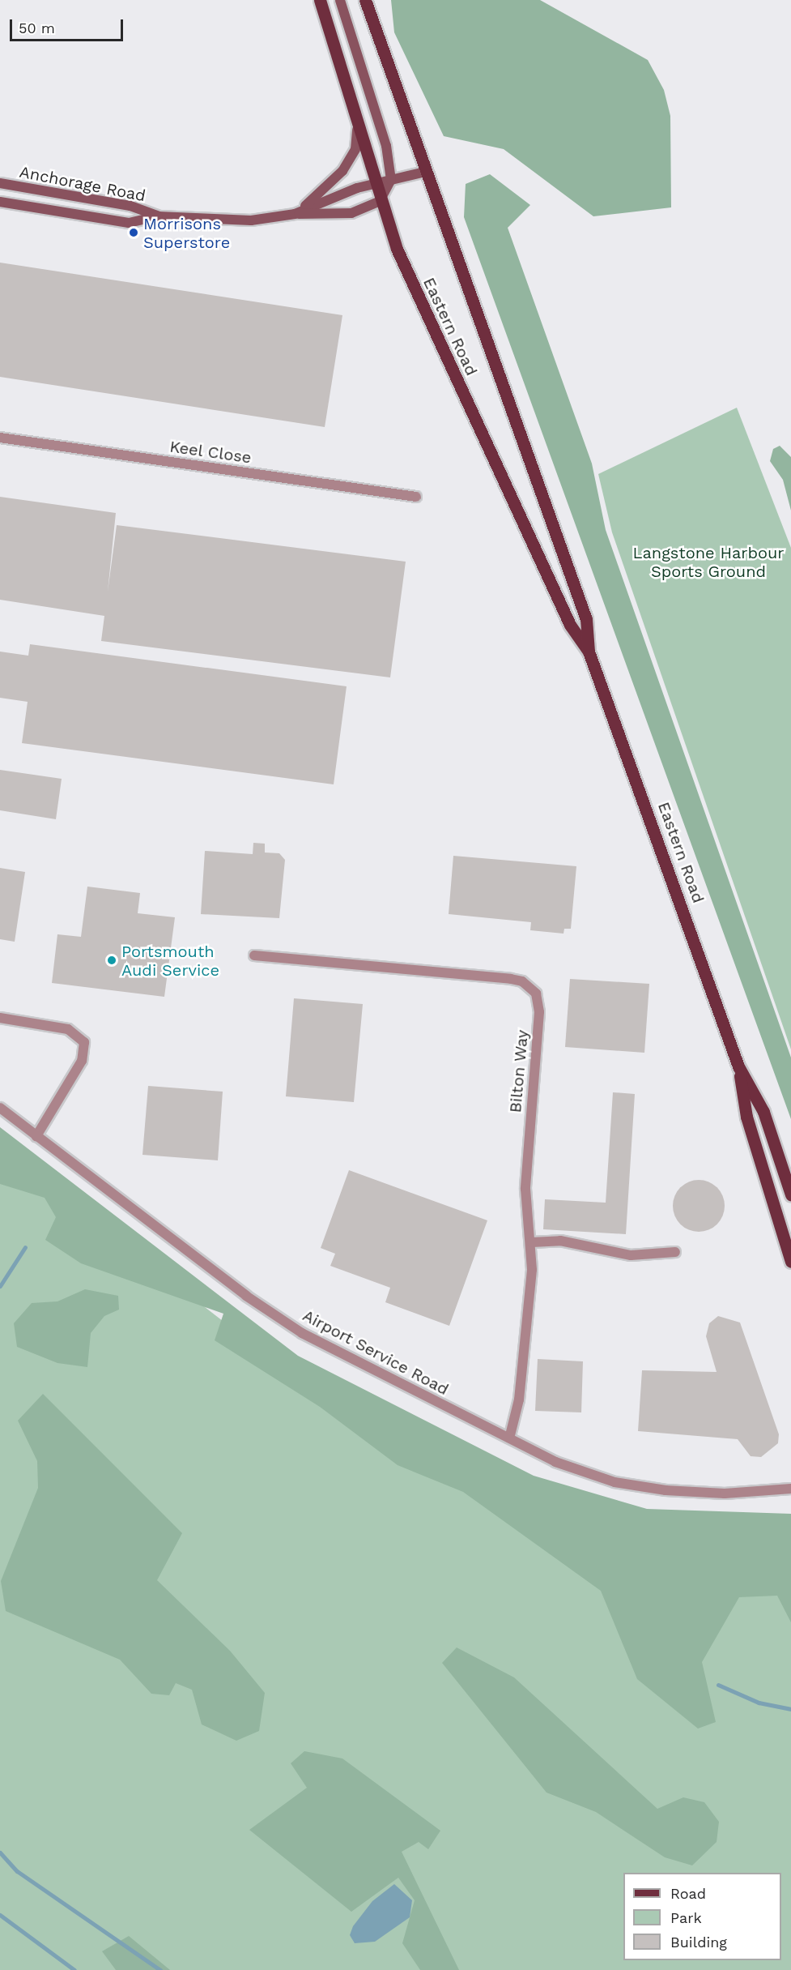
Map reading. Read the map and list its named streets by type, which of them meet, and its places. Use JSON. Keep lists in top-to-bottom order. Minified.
{"streets":{"main road":["Eastern Road"],"street":["Anchorage Road","Keel Close","Bilton Way","Airport Service Road"]},"crossings":[["Bilton Way","Airport Service Road"]],"parks":["Langstone Harbour Sports Ground"],"places":["Morrisons Superstore","Portsmouth Audi Service"],"legend":["Road","Park","Building"],"scale_bar":"50 m"}
